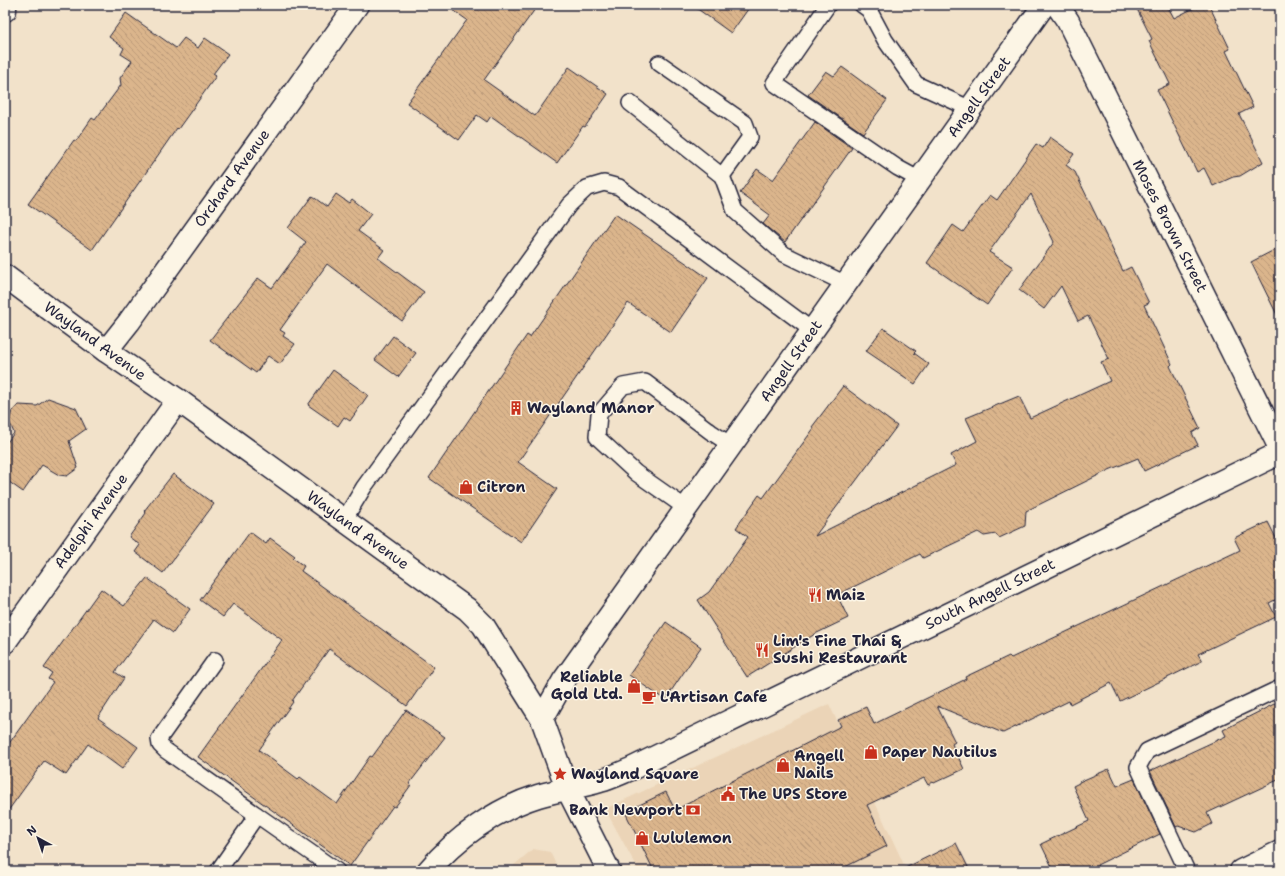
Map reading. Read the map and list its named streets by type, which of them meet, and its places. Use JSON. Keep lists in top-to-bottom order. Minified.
{"streets":{"street":["Angell Street","Orchard Avenue","Moses Brown Street","Wayland Avenue","Adelphi Avenue","South Angell Street"]},"crossings":[["Angell Street","Wayland Avenue"],["Orchard Avenue","Wayland Avenue"],["Wayland Avenue","Adelphi Avenue"],["Wayland Avenue","South Angell Street"]],"places":{"building":["Wayland Manor"],"shop":["Citron","Reliable Gold Ltd.","Paper Nautilus","Angell Nails","Lululemon"],"restaurant":["Maiz","Lim's Fine Thai & Sushi Restaurant"],"cafe":["L'Artisan Cafe"],"place":["Wayland Square"],"public building":["The UPS Store"],"bank":["Bank Newport"]},"north":"top left"}
